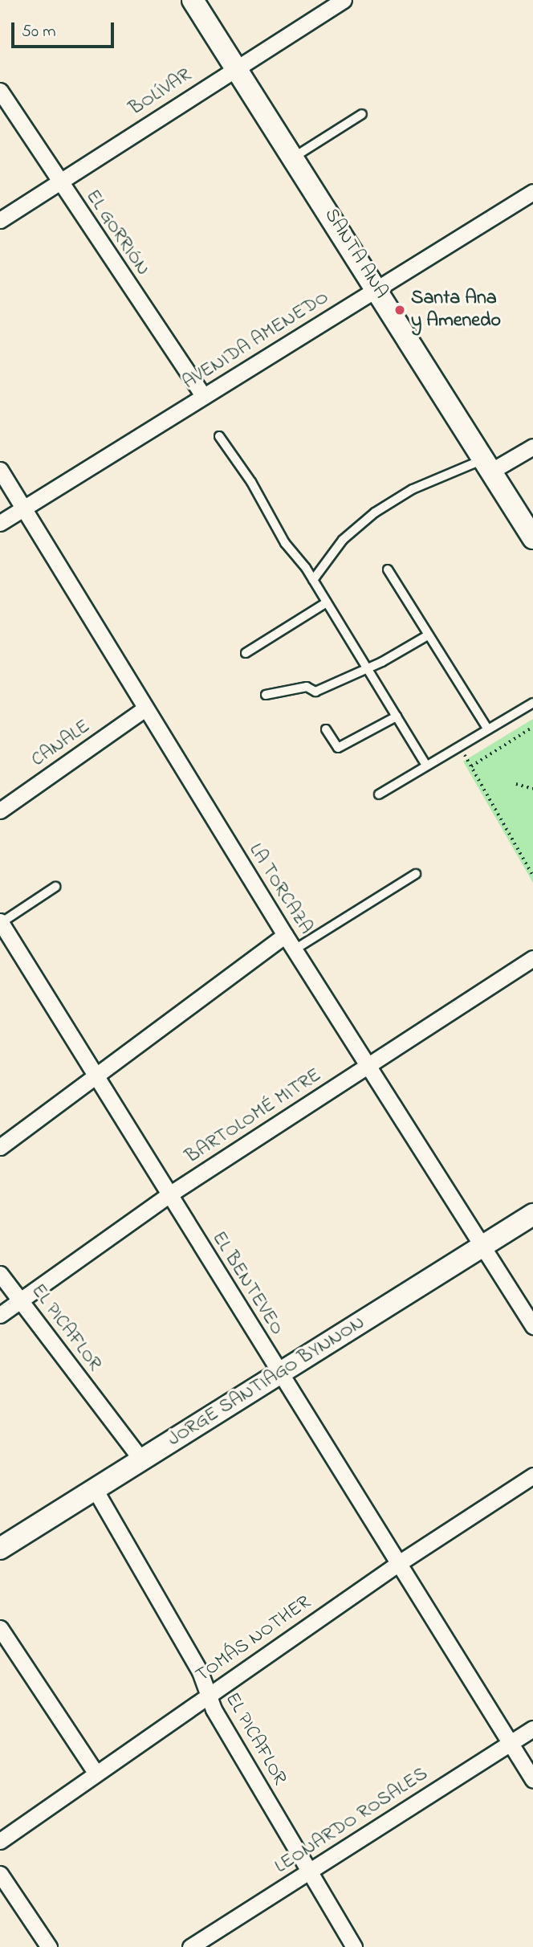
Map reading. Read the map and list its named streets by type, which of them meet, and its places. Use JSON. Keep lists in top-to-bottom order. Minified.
{"streets":{"street":["BOLÍVAR","EL GORRIÓN","SANTA ANA","AVENIDA AMENEDO","CANALE","LA TORCAZA","BARTOLOMÉ MITRE","EL BENTEVEO","EL PICAFLOR","JORGE SANTIAGO BYNNON","TOMÁS NOTHER","LEONARDO ROSALES"]},"crossings":[["BOLÍVAR","EL GORRIÓN"],["BOLÍVAR","SANTA ANA"],["EL GORRIÓN","AVENIDA AMENEDO"],["SANTA ANA","AVENIDA AMENEDO"],["AVENIDA AMENEDO","LA TORCAZA"],["CANALE","LA TORCAZA"],["LA TORCAZA","BARTOLOMÉ MITRE"],["LA TORCAZA","JORGE SANTIAGO BYNNON"],["BARTOLOMÉ MITRE","EL BENTEVEO"],["BARTOLOMÉ MITRE","EL PICAFLOR"],["EL BENTEVEO","JORGE SANTIAGO BYNNON"],["EL BENTEVEO","TOMÁS NOTHER"],["EL BENTEVEO","LEONARDO ROSALES"],["EL PICAFLOR","JORGE SANTIAGO BYNNON"],["EL PICAFLOR","TOMÁS NOTHER"],["EL PICAFLOR","LEONARDO ROSALES"]],"places":["Santa Ana y Amenedo"],"scale_bar":"50 m"}
